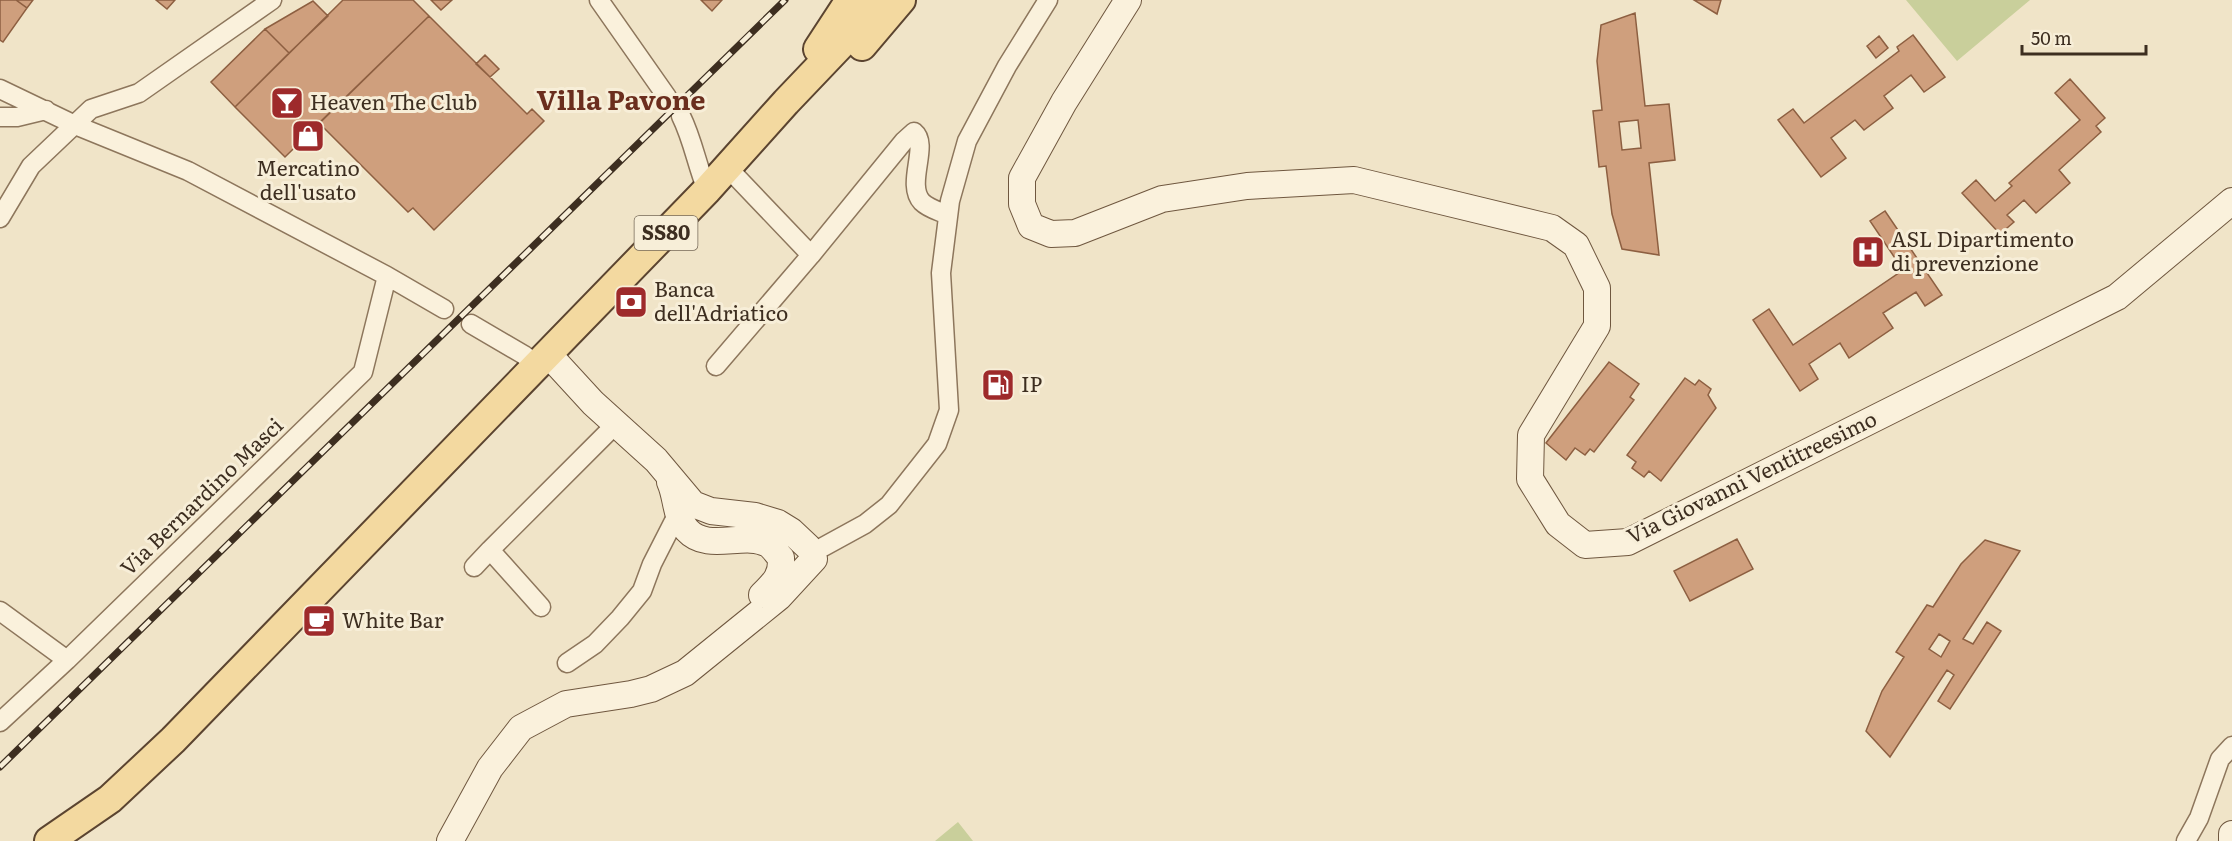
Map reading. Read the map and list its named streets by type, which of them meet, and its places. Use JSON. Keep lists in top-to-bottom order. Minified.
{"streets":{"main road":["SS80"],"street":["Via Giovanni Ventitreesimo","Via Bernardino Masci"]},"districts":["Villa Pavone"],"places":{"bar":["Heaven The Club"],"shop":["Mercatino dell'usato"],"hospital":["ASL Dipartimento di prevenzione"],"bank":["Banca dell'Adriatico"],"fuel station":["IP"],"cafe":["White Bar"]},"scale_bar":"50 m"}
